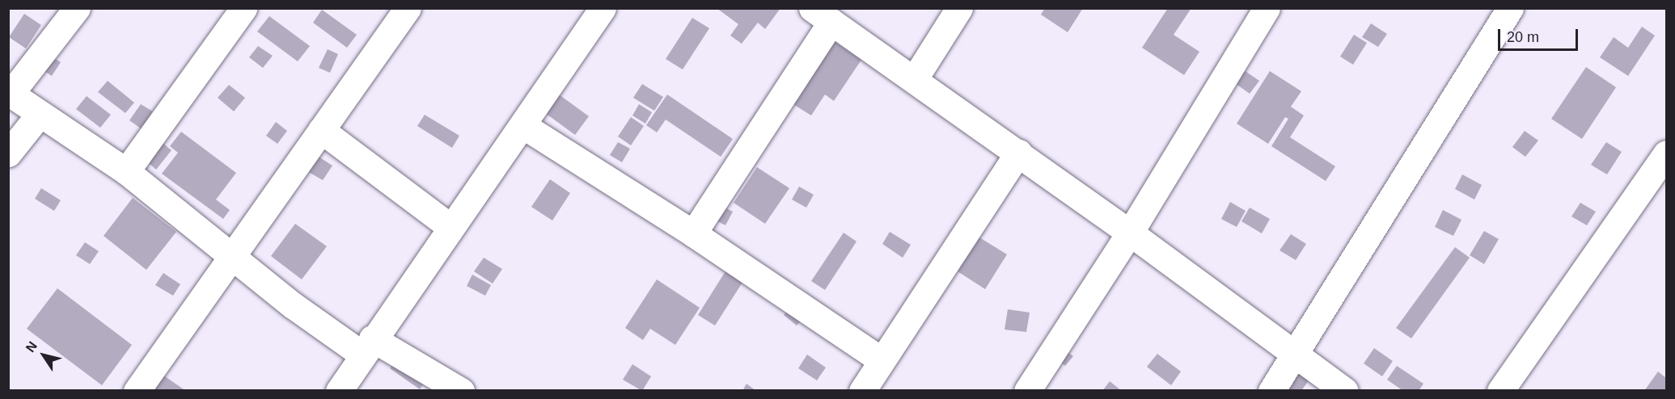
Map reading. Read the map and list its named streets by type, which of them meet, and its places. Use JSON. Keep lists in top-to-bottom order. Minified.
{"scale_bar":"20 m","north":"top left"}
